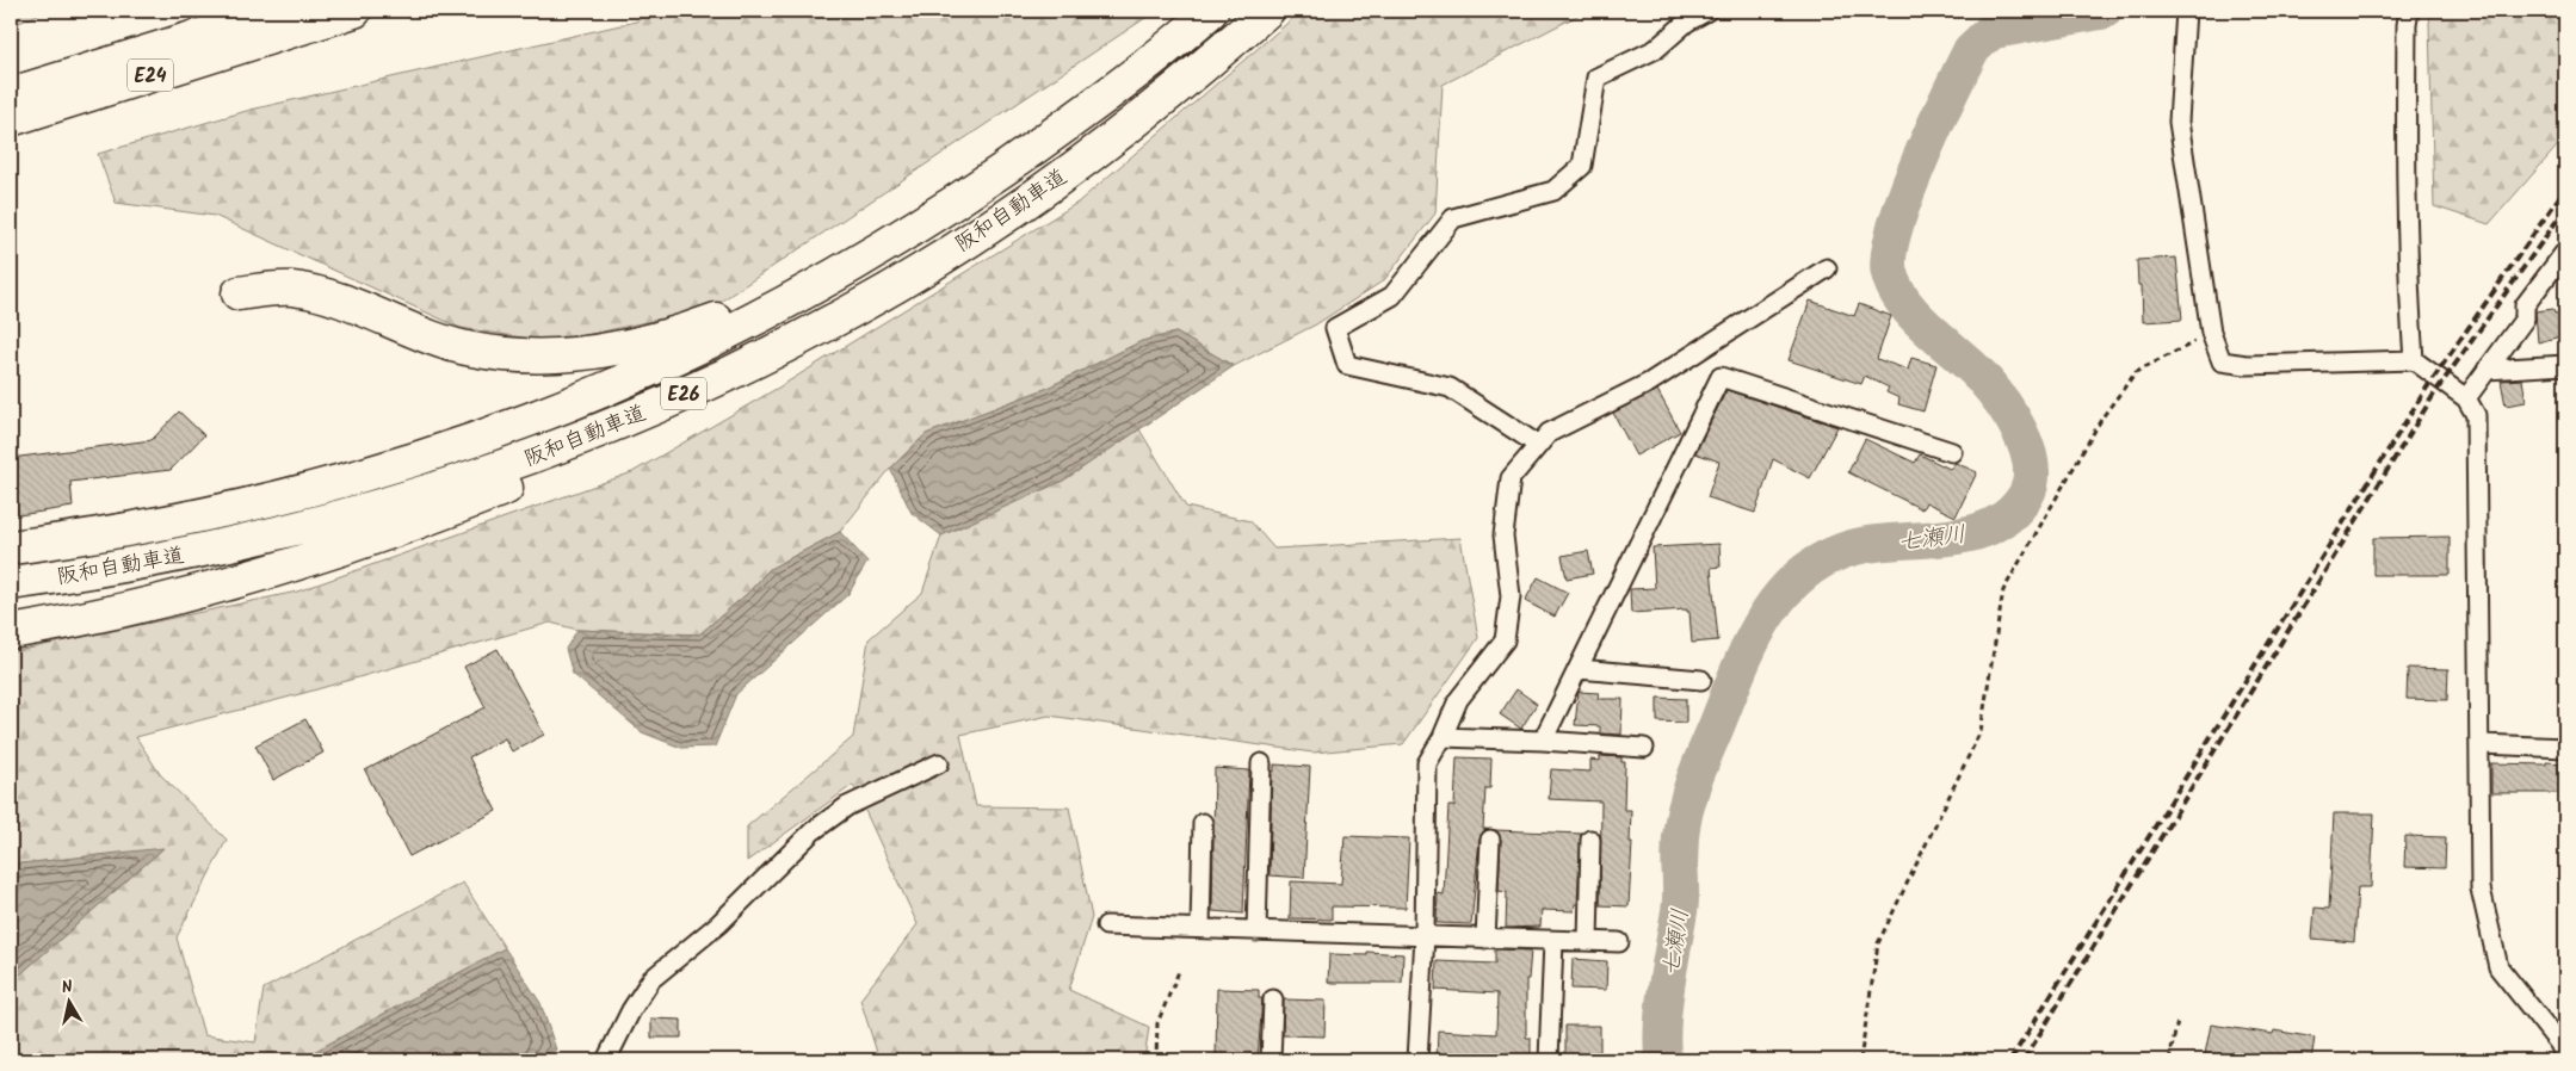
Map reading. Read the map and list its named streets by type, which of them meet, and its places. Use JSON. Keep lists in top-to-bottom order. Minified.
{"streets":{"highway":["E24","阪和自動車道","E26"]},"water":["七瀬川"],"north":"top"}
